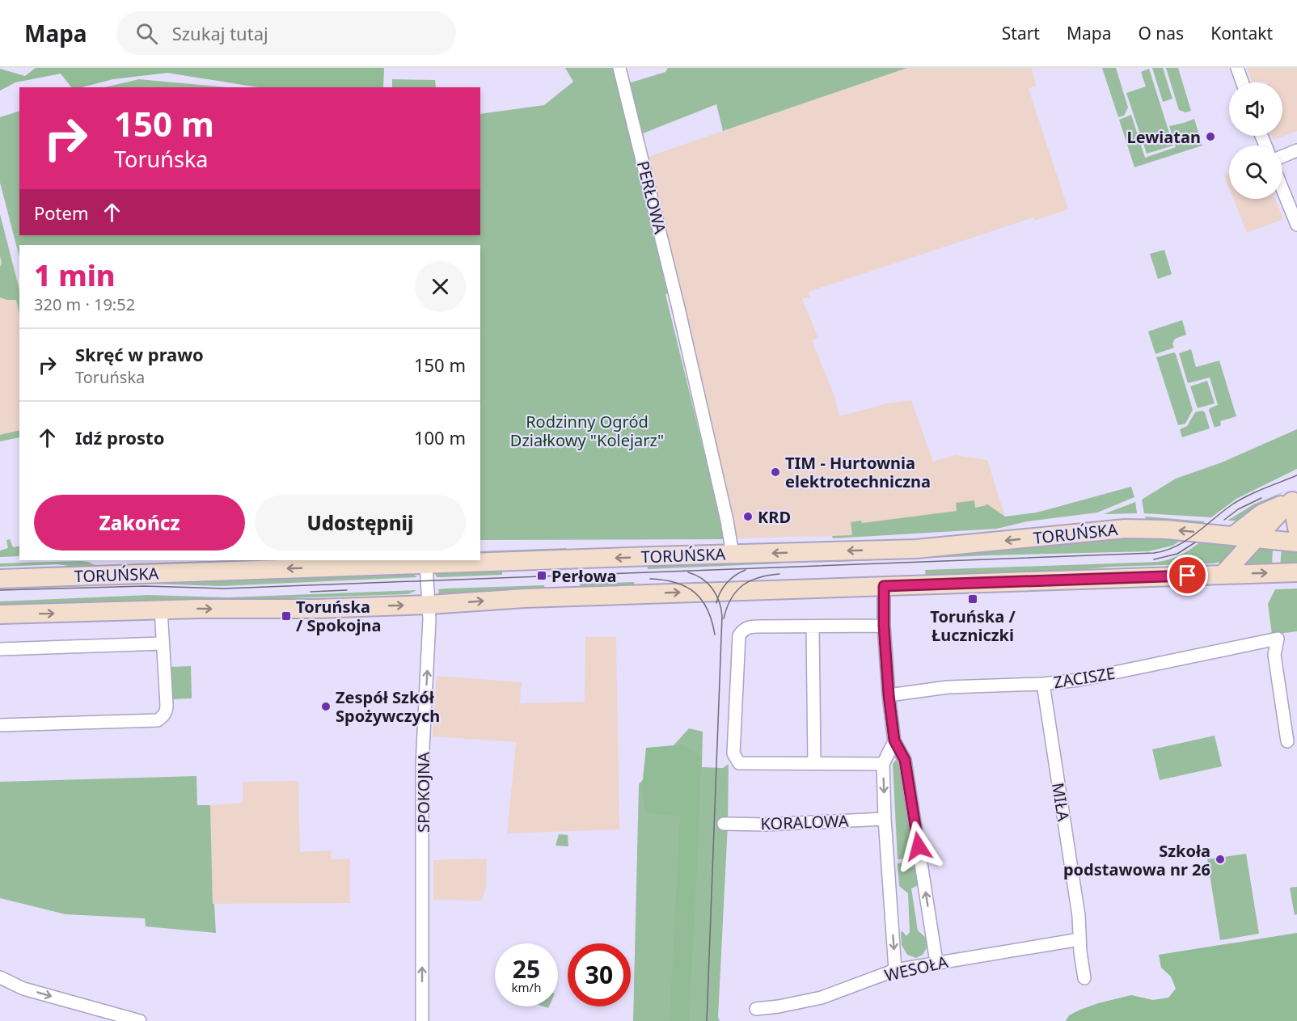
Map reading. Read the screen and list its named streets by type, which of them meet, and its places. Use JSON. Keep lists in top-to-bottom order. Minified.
{"streets":{"main road":["TORUŃSKA"],"street":["PERŁOWA","ZACISZE","SPOKOJNA","MIŁA","KORALOWA","WESOŁA"]},"crossings":[["PERŁOWA","TORUŃSKA"],["TORUŃSKA","SPOKOJNA"],["ZACISZE","MIŁA"],["MIŁA","WESOŁA"]],"one_way":["SPOKOJNA"],"parks":["Rodzinny Ogród Działkowy \"Kolejarz\""],"places":{"other":["Lewiatan","TIM - Hurtownia elektrotechniczna","KRD","Zespół Szkół Spożywczych","Szkoła podstawowa nr 26"],"transit":["Perłowa","Toruńska / Łuczniczki","Toruńska / Spokojna"]},"page":{"header":"Mapa","search":"Szukaj tutaj","nav":["Start","Mapa","O nas","Kontakt"],"turn":["150 m","Toruńska"],"then":"Potem","heading":["1 min","320 m · 19:52"],"list":[{"name":"Skręć w prawo","note":"Toruńska","value":"150 m"},{"name":"Idź prosto","value":"100 m"}],"buttons":["Zakończ","Udostępnij"],"speed":"25 km/h","limit":"30"}}
